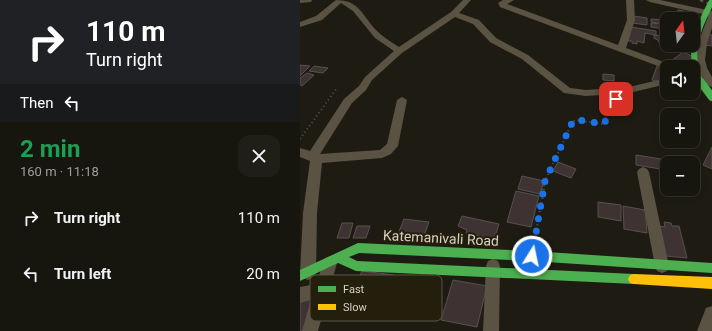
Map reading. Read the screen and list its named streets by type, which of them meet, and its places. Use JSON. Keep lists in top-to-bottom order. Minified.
{"streets":{"main road":["Katemanivali Road"]},"legend":["Fast","Slow"],"north":"top","page":{"turn":["110 m","Turn right"],"map_buttons":["+","−"],"then":"Then","heading":["2 min","160 m · 11:18"],"list":[{"name":"Turn right","value":"110 m"},{"name":"Turn left","value":"20 m"}]}}
